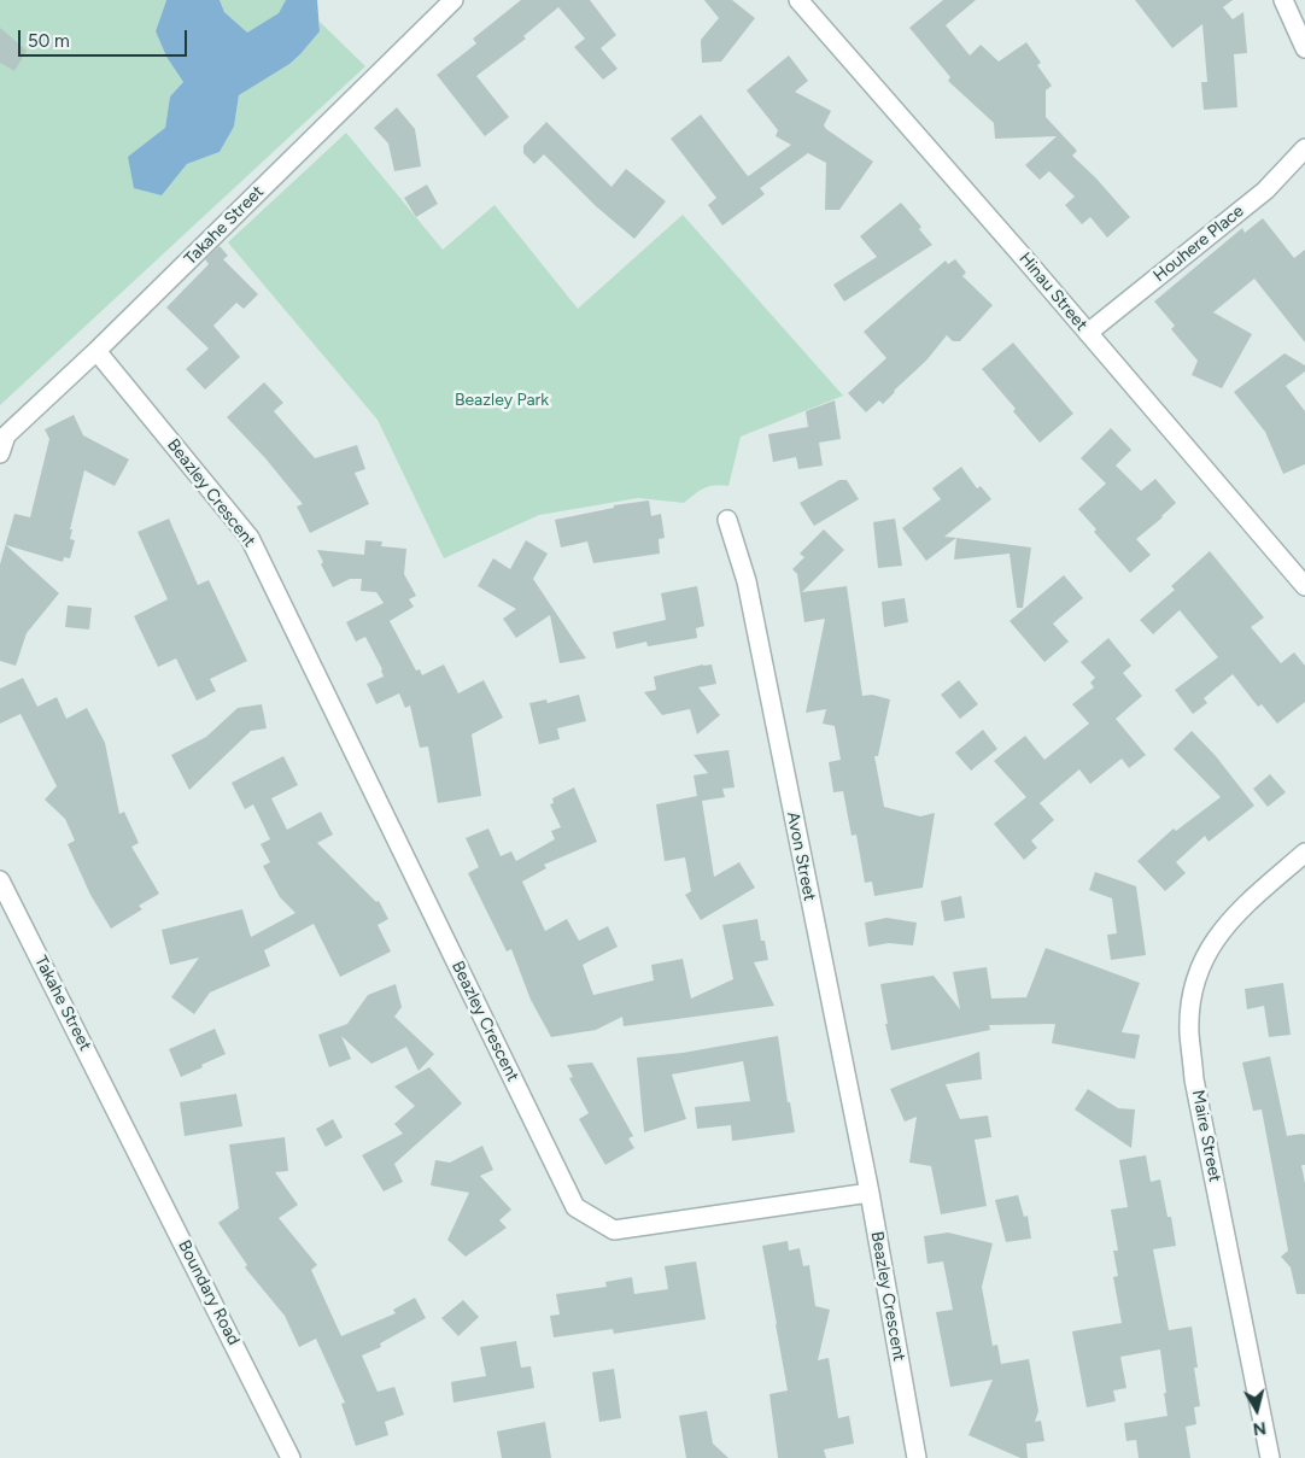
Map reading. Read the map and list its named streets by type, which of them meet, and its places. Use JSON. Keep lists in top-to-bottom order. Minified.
{"streets":{"street":["Takahe Street","Houhere Place","Hinau Street","Beazley Crescent","Avon Street","Maire Street","Boundary Road"]},"crossings":[["Takahe Street","Beazley Crescent"],["Takahe Street","Boundary Road"],["Houhere Place","Hinau Street"],["Beazley Crescent","Avon Street"]],"parks":["Beazley Park"],"scale_bar":"50 m","north":"bottom"}
